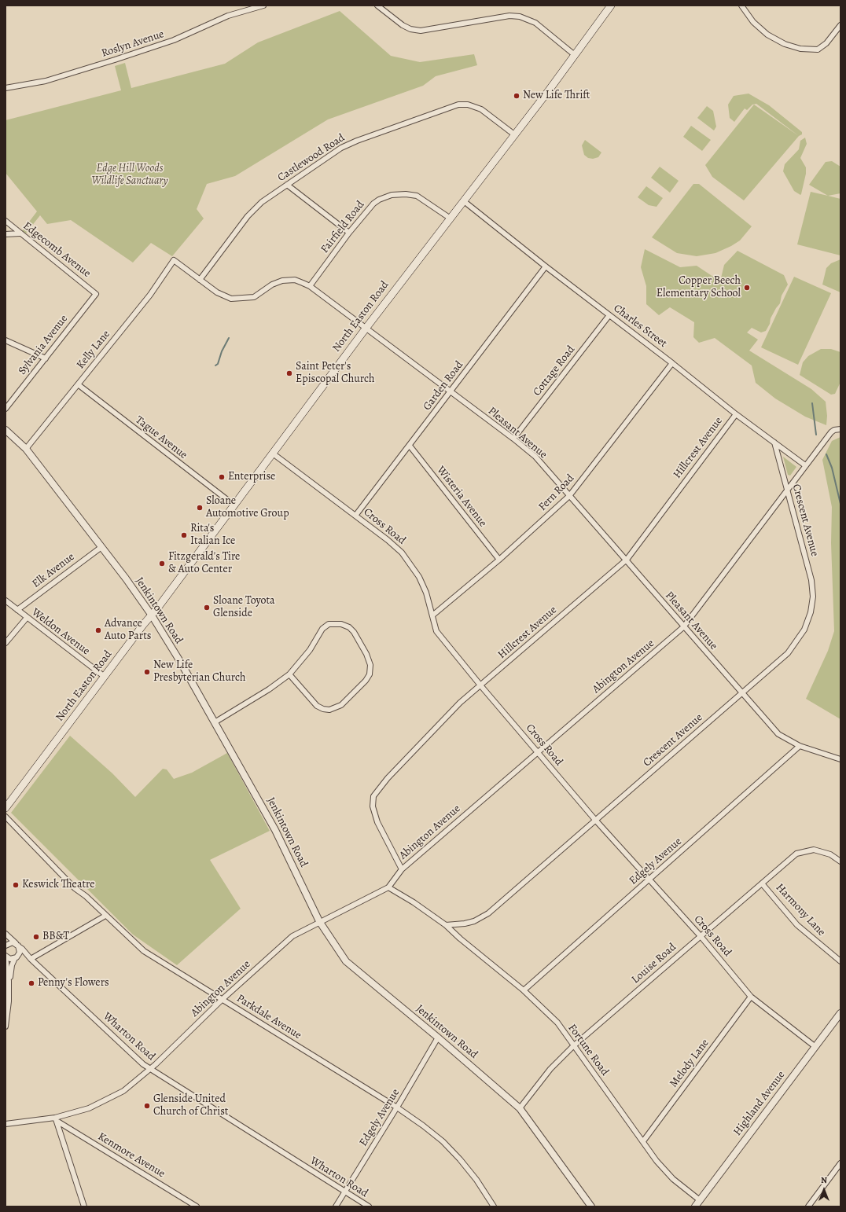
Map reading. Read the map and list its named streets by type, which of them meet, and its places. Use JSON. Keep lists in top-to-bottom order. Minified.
{"streets":{"main road":["North Easton Road"],"street":["Roslyn Avenue","Castlewood Road","Fairfield Road","Edgecomb Avenue","Charles Street","Sylvania Avenue","Kelly Lane","Cottage Road","Garden Road","Pleasant Avenue","Tague Avenue","Hillcrest Avenue","Fern Road","Wisteria Avenue","Crescent Avenue","Cross Road","Elk Avenue","Jenkintown Road","Weldon Avenue","Abington Avenue","Edgely Avenue","Harmony Lane","Louise Road","Parkdale Avenue","Wharton Road","Fortune Road","Melody Lane","Highland Avenue","Kenmore Avenue"]},"crossings":[["Castlewood Road","North Easton Road"],["Castlewood Road","Pleasant Avenue"],["Fairfield Road","North Easton Road"],["Fairfield Road","Pleasant Avenue"],["Edgecomb Avenue","Sylvania Avenue"],["North Easton Road","Charles Street"],["North Easton Road","Pleasant Avenue"],["North Easton Road","Tague Avenue"],["North Easton Road","Cross Road"],["North Easton Road","Jenkintown Road"],["North Easton Road","Weldon Avenue"],["Charles Street","Cottage Road"],["Charles Street","Garden Road"],["Charles Street","Hillcrest Avenue"],["Charles Street","Fern Road"],["Charles Street","Crescent Avenue"],["Charles Street","Abington Avenue"],["Kelly Lane","Pleasant Avenue"],["Kelly Lane","Tague Avenue"],["Kelly Lane","Jenkintown Road"],["Cottage Road","Pleasant Avenue"],["Garden Road","Pleasant Avenue"],["Garden Road","Wisteria Avenue"],["Garden Road","Cross Road"],["Pleasant Avenue","Hillcrest Avenue"],["Pleasant Avenue","Fern Road"],["Pleasant Avenue","Crescent Avenue"],["Pleasant Avenue","Abington Avenue"],["Pleasant Avenue","Edgely Avenue"],["Hillcrest Avenue","Cross Road"],["Hillcrest Avenue","Abington Avenue"],["Fern Road","Wisteria Avenue"],["Fern Road","Cross Road"],["Crescent Avenue","Cross Road"],["Crescent Avenue","Abington Avenue"],["Crescent Avenue","Fortune Road"],["Cross Road","Abington Avenue"],["Cross Road","Edgely Avenue"],["Cross Road","Louise Road"],["Cross Road","Melody Lane"],["Cross Road","Highland Avenue"],["Elk Avenue","Jenkintown Road"],["Elk Avenue","Weldon Avenue"],["Jenkintown Road","Abington Avenue"],["Jenkintown Road","Edgely Avenue"],["Jenkintown Road","Louise Road"],["Abington Avenue","Parkdale Avenue"],["Abington Avenue","Wharton Road"],["Abington Avenue","Kenmore Avenue"],["Edgely Avenue","Parkdale Avenue"],["Edgely Avenue","Wharton Road"],["Edgely Avenue","Fortune Road"],["Harmony Lane","Louise Road"],["Louise Road","Fortune Road"],["Fortune Road","Melody Lane"],["Fortune Road","Highland Avenue"]],"parks":["Edge Hill Woods Wildlife Sanctuary"],"places":["New Life Thrift","Copper Beech Elementary School","Saint Peter's Episcopal Church","Enterprise","Sloane Automotive Group","Rita's Italian Ice","Fitzgerald's Tire & Auto Center","Sloane Toyota Glenside","Advance Auto Parts","New Life Presbyterian Church","Keswick Theatre","BB&T","Penny's Flowers","Glenside United Church of Christ"],"north":"top"}
